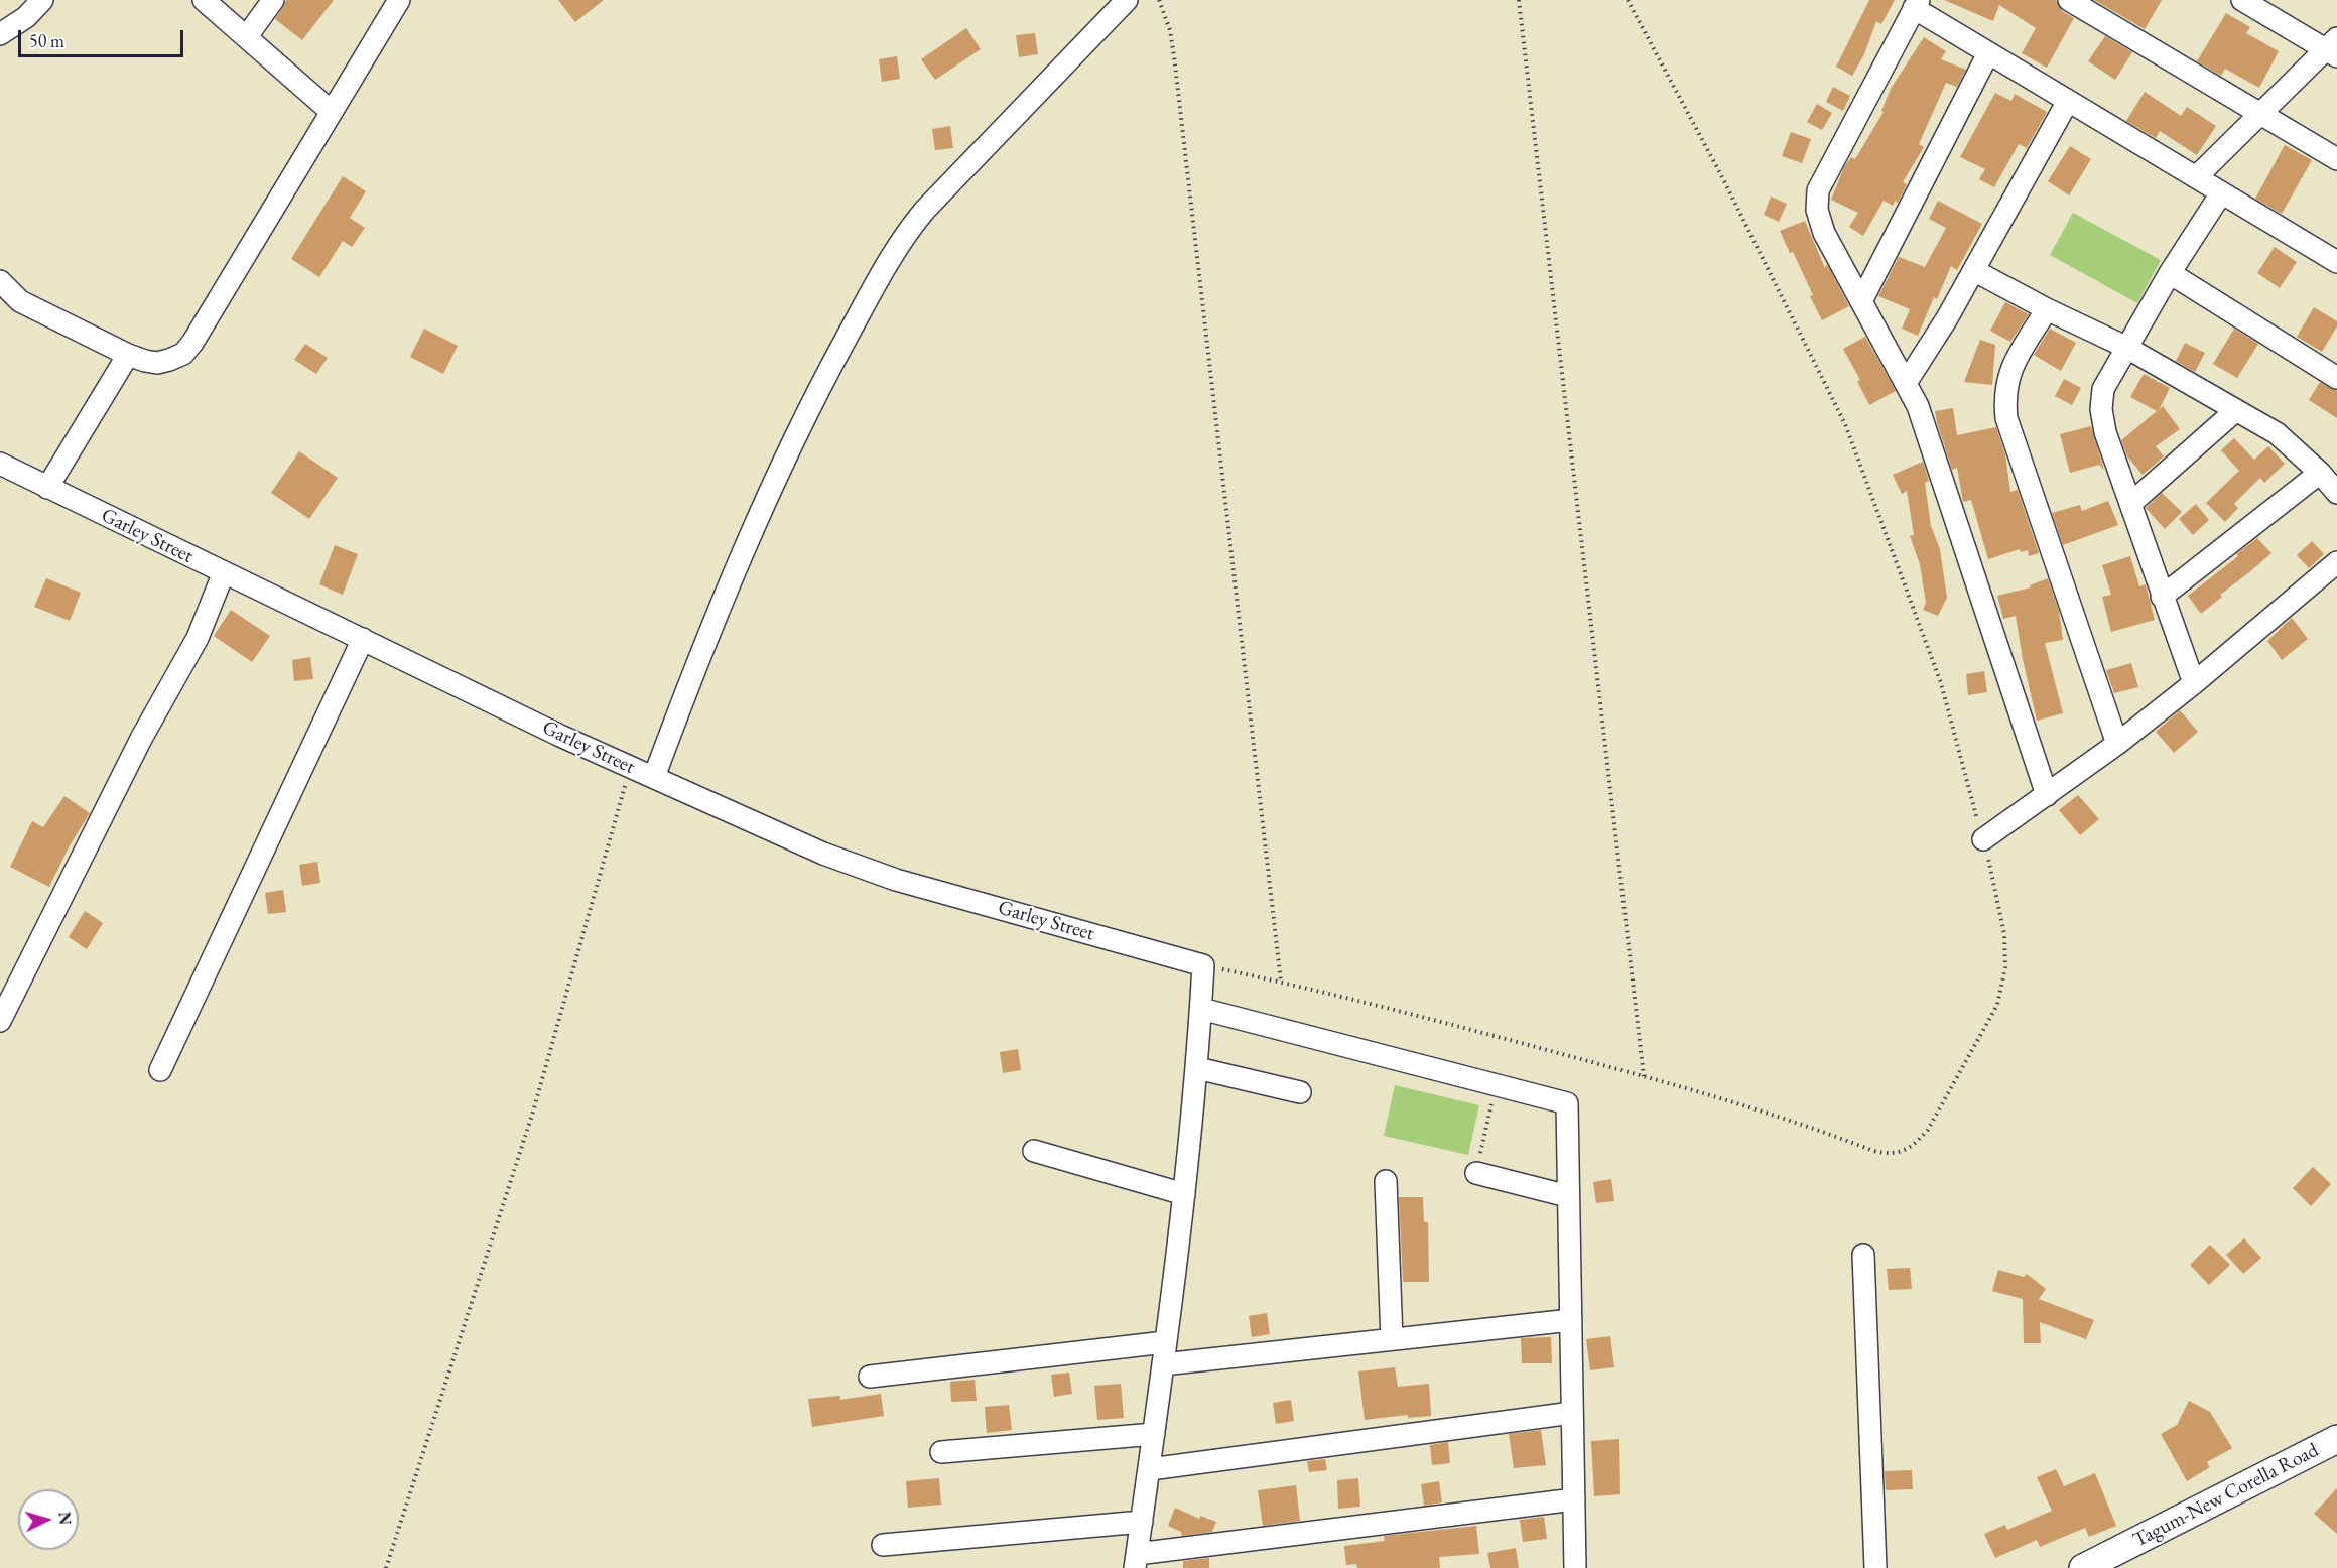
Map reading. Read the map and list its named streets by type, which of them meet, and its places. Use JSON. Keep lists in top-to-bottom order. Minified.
{"streets":{"main road":["Tagum-New Corella Road"],"street":["Garley Street"]},"scale_bar":"50 m","north":"right"}
